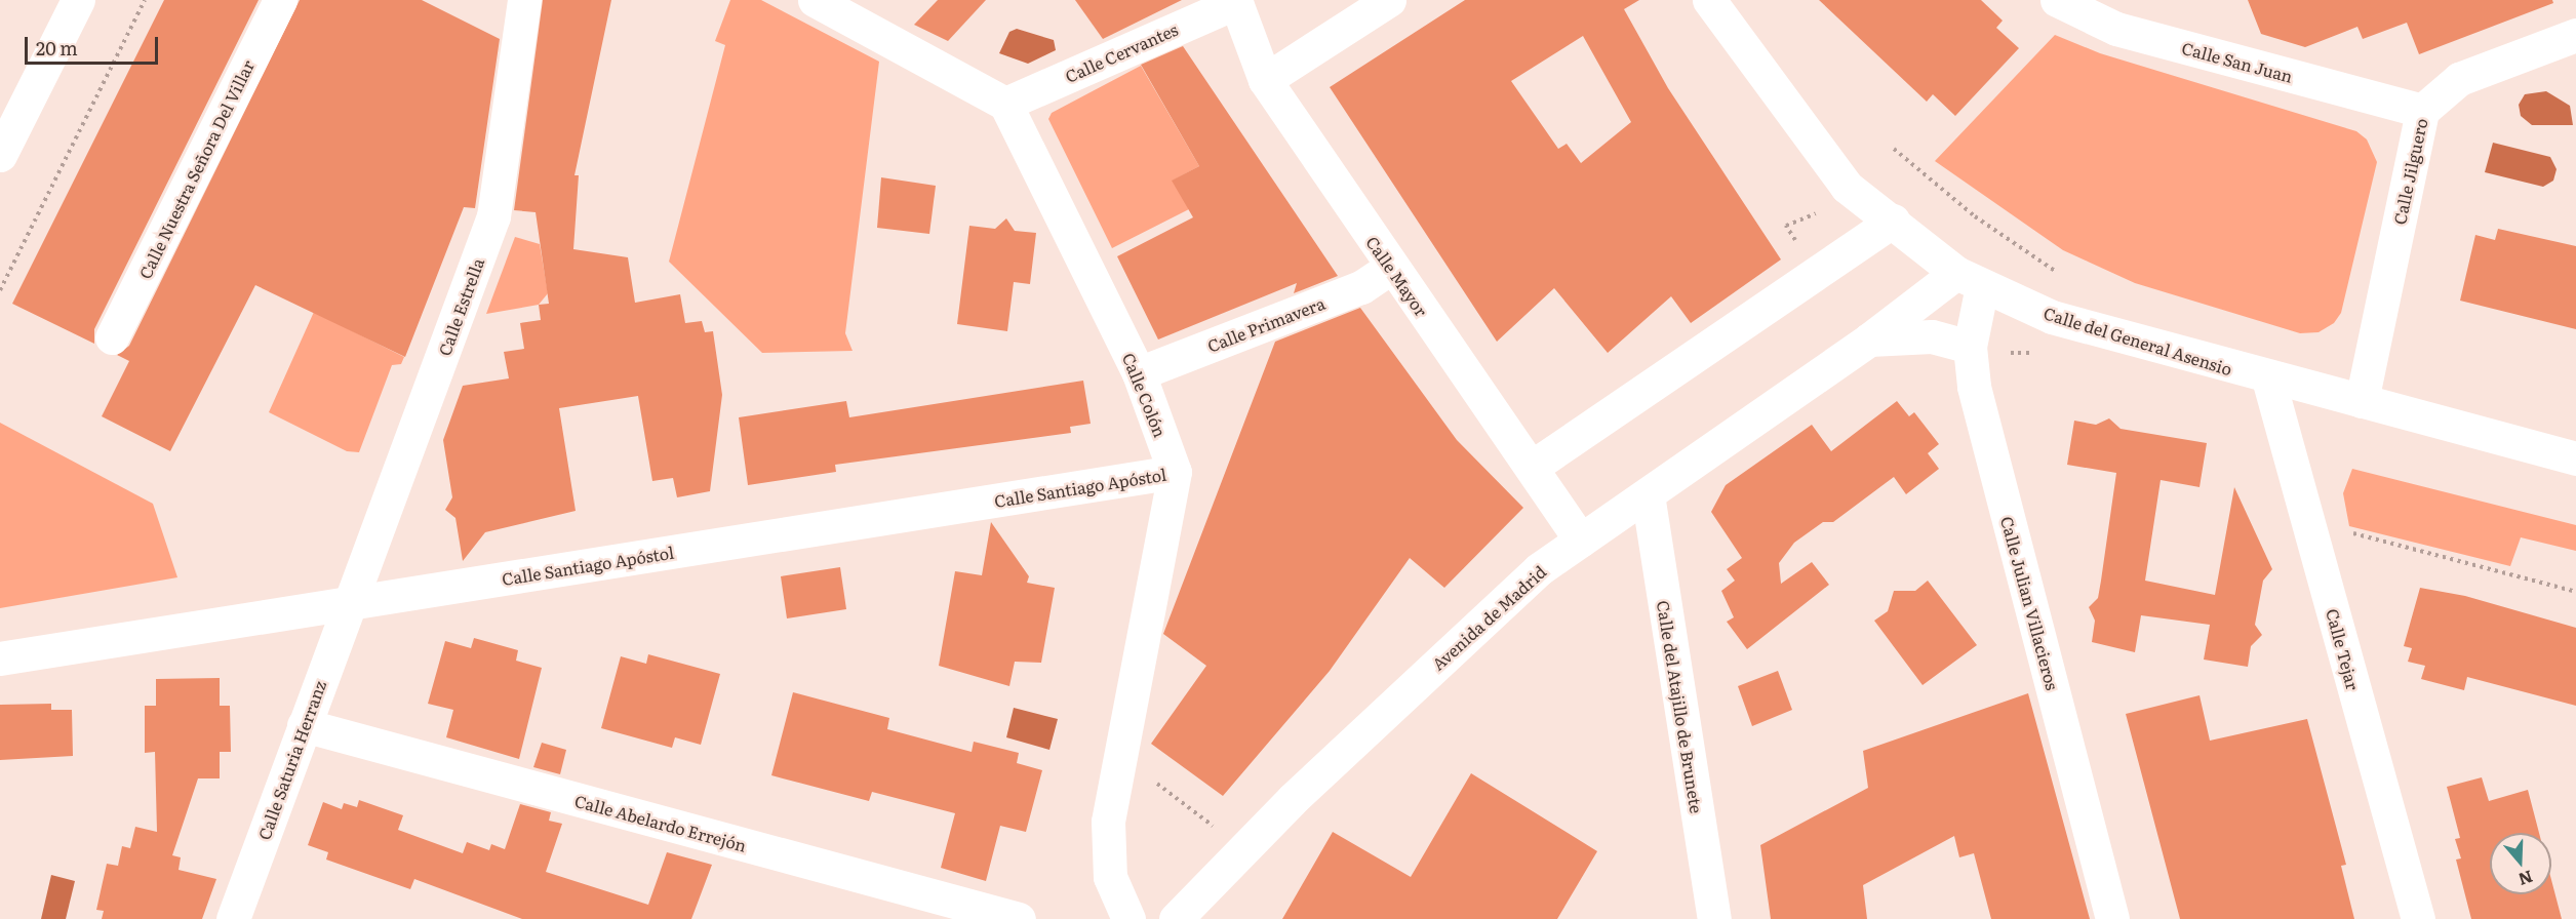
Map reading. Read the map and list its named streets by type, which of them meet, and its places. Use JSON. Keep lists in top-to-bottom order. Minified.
{"streets":{"street":["Calle Cervantes","Calle San Juan","Calle Nuestra Señora Del Villar","Calle Jilguero","Calle Mayor","Calle Estrella","Calle Primavera","Calle del General Asensio","Calle Colón","Calle Santiago Apóstol","Calle Julian Villacieros","Avenida de Madrid","Calle Tejar","Calle del Atajillo de Brunete","Calle Saturia Herranz","Calle Abelardo Errejón"]},"crossings":[["Calle Cervantes","Calle Mayor"],["Calle Cervantes","Calle Colón"],["Calle San Juan","Calle Jilguero"],["Calle Jilguero","Calle del General Asensio"],["Calle Mayor","Calle Primavera"],["Calle Mayor","Avenida de Madrid"],["Calle Estrella","Calle Santiago Apóstol"],["Calle Estrella","Calle Saturia Herranz"],["Calle Primavera","Calle Colón"],["Calle del General Asensio","Calle Julian Villacieros"],["Calle del General Asensio","Avenida de Madrid"],["Calle del General Asensio","Calle Tejar"],["Calle Colón","Calle Santiago Apóstol"],["Calle Santiago Apóstol","Calle Saturia Herranz"],["Calle Julian Villacieros","Avenida de Madrid"],["Avenida de Madrid","Calle del Atajillo de Brunete"],["Calle Saturia Herranz","Calle Abelardo Errejón"]],"scale_bar":"20 m","north":"bottom"}
